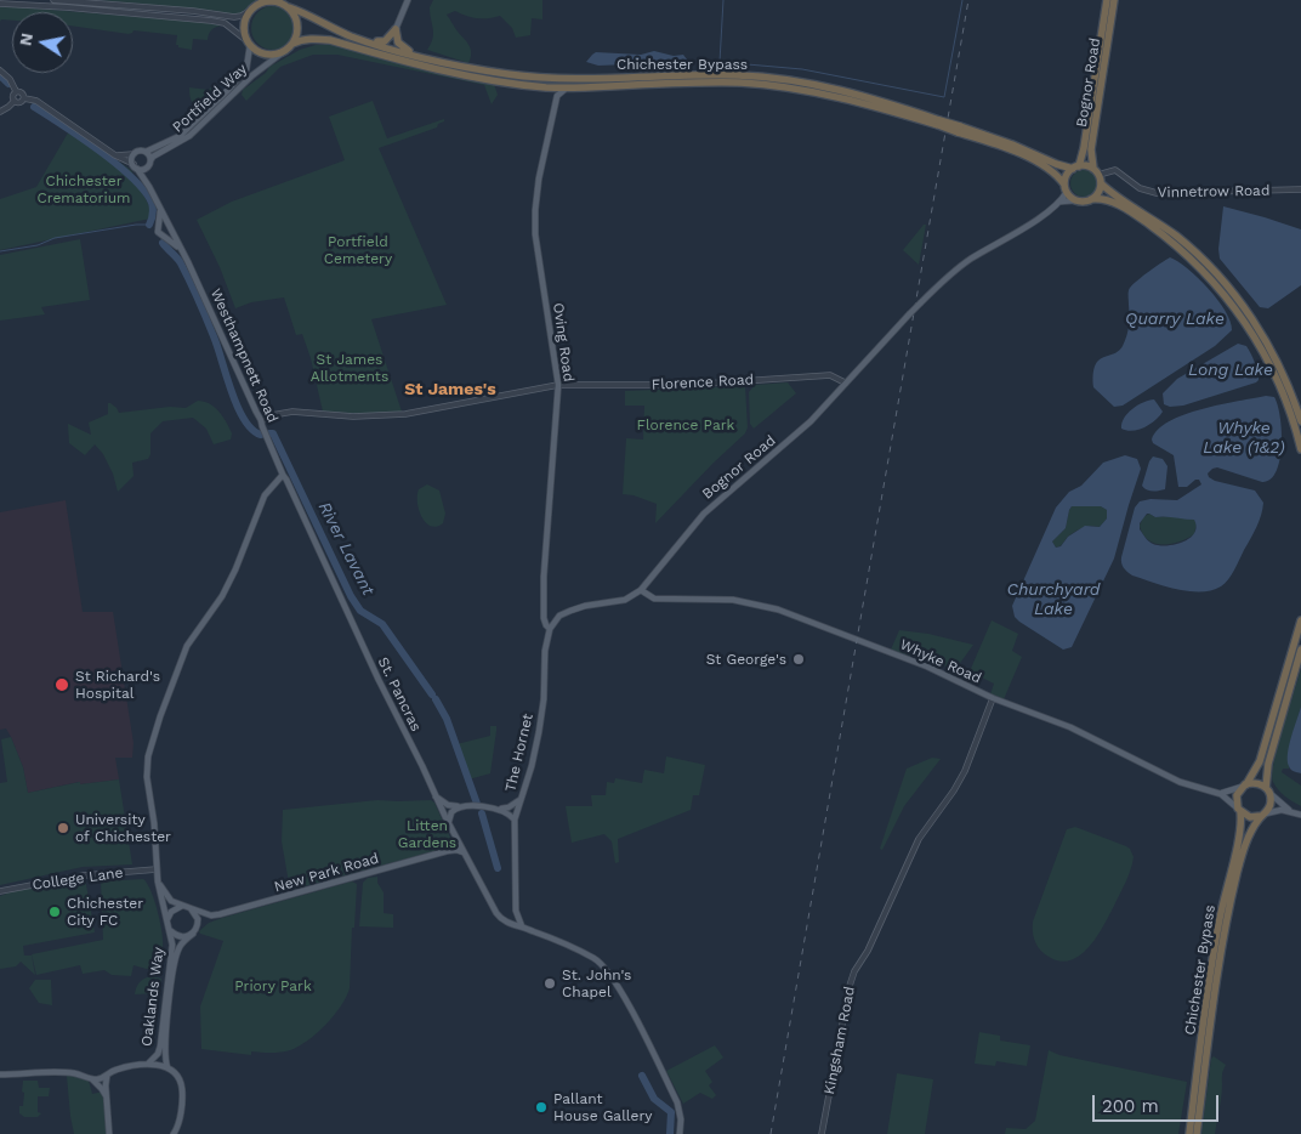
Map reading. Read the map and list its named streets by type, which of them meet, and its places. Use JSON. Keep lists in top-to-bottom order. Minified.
{"streets":{"highway":["Chichester Bypass","Bognor Road"],"main road":["Portfield Way","Oving Road","Westhampnett Road","Whyke Road","St. Pancras","The Hornet","New Park Road","Oaklands Way"],"street":["Vinnetrow Road","Florence Road","College Lane","Kingsham Road"]},"crossings":[["Chichester Bypass","Bognor Road"],["Chichester Bypass","Portfield Way"],["Chichester Bypass","Vinnetrow Road"],["Chichester Bypass","Oving Road"],["Chichester Bypass","Whyke Road"],["Bognor Road","Vinnetrow Road"],["Bognor Road","Oving Road"],["Bognor Road","Florence Road"],["Bognor Road","Whyke Road"],["Bognor Road","The Hornet"],["Portfield Way","Westhampnett Road"],["Oving Road","Florence Road"],["Oving Road","The Hornet"],["Westhampnett Road","Florence Road"],["Westhampnett Road","St. Pancras"],["Whyke Road","Kingsham Road"],["St. Pancras","New Park Road"]],"districts":["St James's"],"water":["Quarry Lake","Long Lake","Whyke Lake (1&2)","River Lavant","Churchyard Lake"],"parks":["Chichester Crematorium","Portfield Cemetery","St James Allotments","Florence Park","Litten Gardens","Priory Park"],"places":["St George's","St Richard's Hospital","University of Chichester","Chichester City FC","St. John's Chapel","Pallant House Gallery"],"scale_bar":"200 m","north":"left"}
